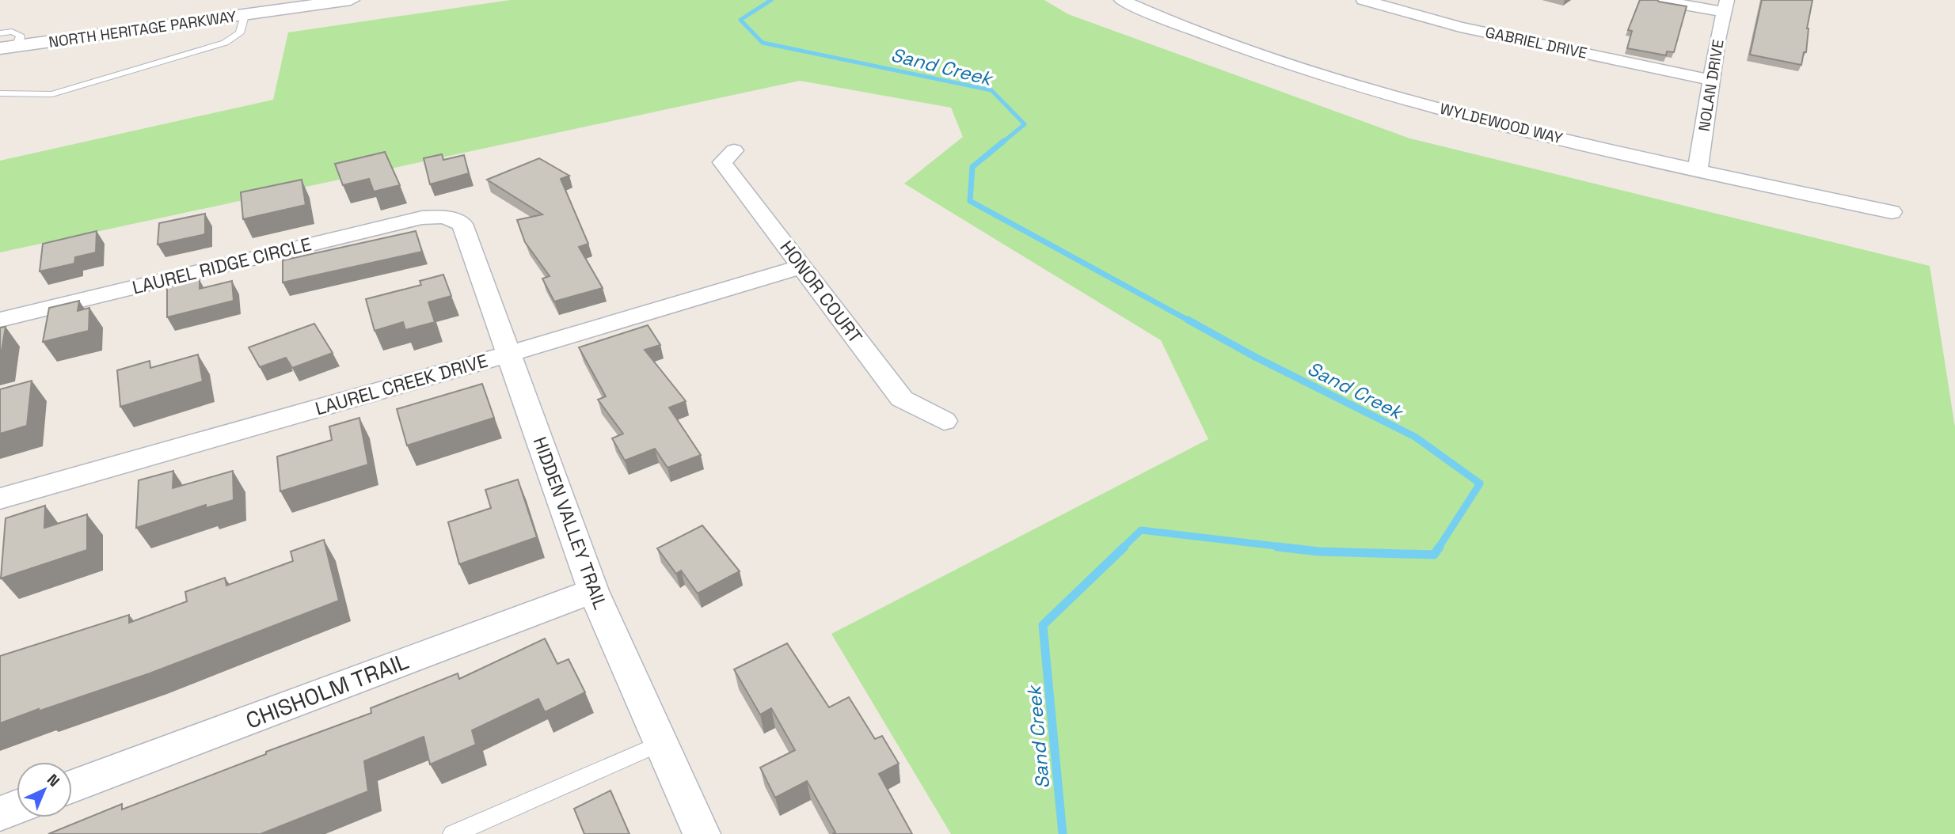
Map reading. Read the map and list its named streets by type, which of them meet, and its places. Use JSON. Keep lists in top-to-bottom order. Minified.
{"streets":{"main road":["NORTH HERITAGE PARKWAY"],"street":["GABRIEL DRIVE","NOLAN DRIVE","WYLDEWOOD WAY","LAUREL RIDGE CIRCLE","HONOR COURT","LAUREL CREEK DRIVE","HIDDEN VALLEY TRAIL","CHISHOLM TRAIL"]},"crossings":[["GABRIEL DRIVE","NOLAN DRIVE"],["NOLAN DRIVE","WYLDEWOOD WAY"],["LAUREL RIDGE CIRCLE","HIDDEN VALLEY TRAIL"],["HONOR COURT","LAUREL CREEK DRIVE"],["LAUREL CREEK DRIVE","HIDDEN VALLEY TRAIL"],["HIDDEN VALLEY TRAIL","CHISHOLM TRAIL"]],"water":["Sand Creek"],"north":"top right"}
